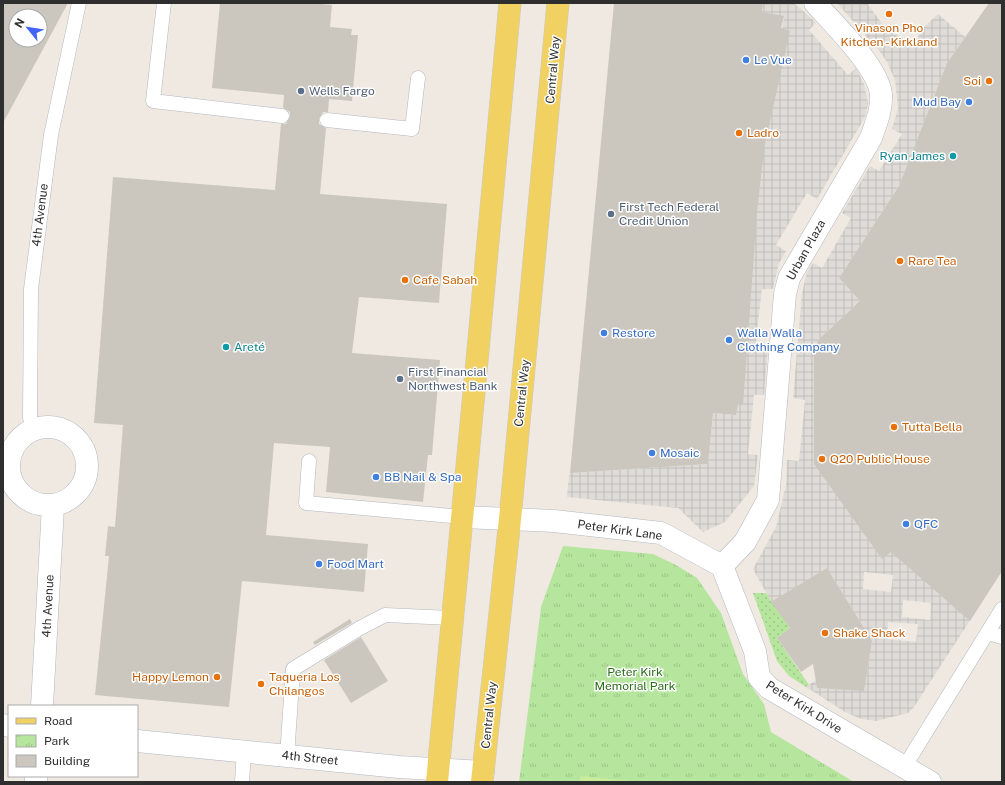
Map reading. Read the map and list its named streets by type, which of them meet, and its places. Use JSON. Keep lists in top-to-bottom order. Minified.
{"streets":{"main road":["Central Way"],"street":["4th Avenue","Urban Plaza","Peter Kirk Lane","Peter Kirk Drive","4th Street"]},"crossings":[["Central Way","Peter Kirk Lane"],["Central Way","4th Street"],["Urban Plaza","Peter Kirk Lane"],["Urban Plaza","Peter Kirk Drive"],["Peter Kirk Lane","Peter Kirk Drive"]],"parks":["Peter Kirk Memorial Park"],"places":["Vinason Pho Kitchen - Kirkland","Le Vue","Soi","Wells Fargo","Mud Bay","Ladro","Ryan James","First Tech Federal Credit Union","Rare Tea","Cafe Sabah","Restore","Walla Walla Clothing Company","Areté","First Financial Northwest Bank","Tutta Bella","Mosaic","Q20 Public House","BB Nail & Spa","QFC","Food Mart","Shake Shack","Happy Lemon","Taqueria Los Chilangos"],"legend":["Road","Park","Building"],"north":"top left"}
